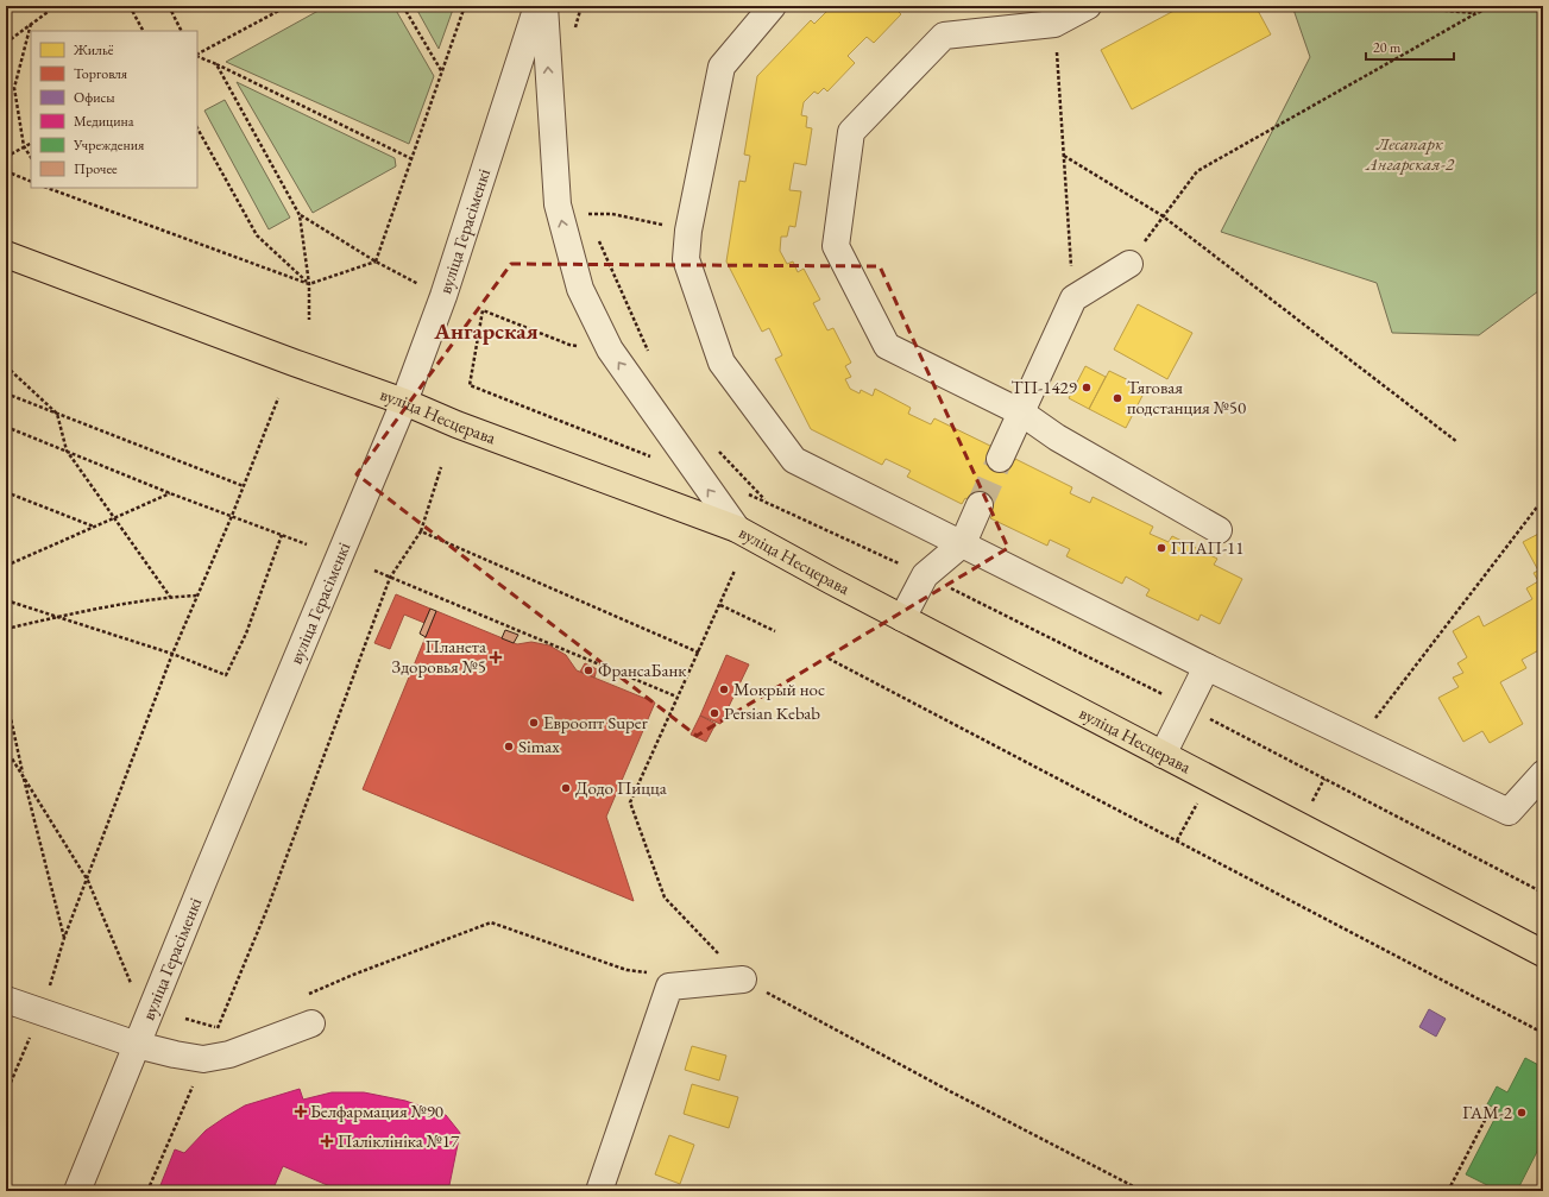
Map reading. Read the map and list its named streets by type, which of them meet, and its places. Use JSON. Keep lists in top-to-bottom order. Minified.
{"streets":{"main road":["вуліца Несцерава"],"street":["вуліца Герасіменкі"]},"crossings":[["вуліца Герасіменкі","вуліца Несцерава"]],"districts":["Ангарская"],"parks":["Лесапарк Ангарская-2"],"places":{"other":["ТП-1429","Тяговая подстанция №50","ГПАП-11","ФрансаБанк","Мокрый нос","Persian Kebab","Евроопт Super","Simax","Додо Пицца","ГАМ-2"],"health":["Планета Здоровья №5","Белфармация №90","Паліклініка №17"]},"legend":["Жильё","Торговля","Офисы","Медицина","Учреждения","Прочее"],"scale_bar":"20 m"}
